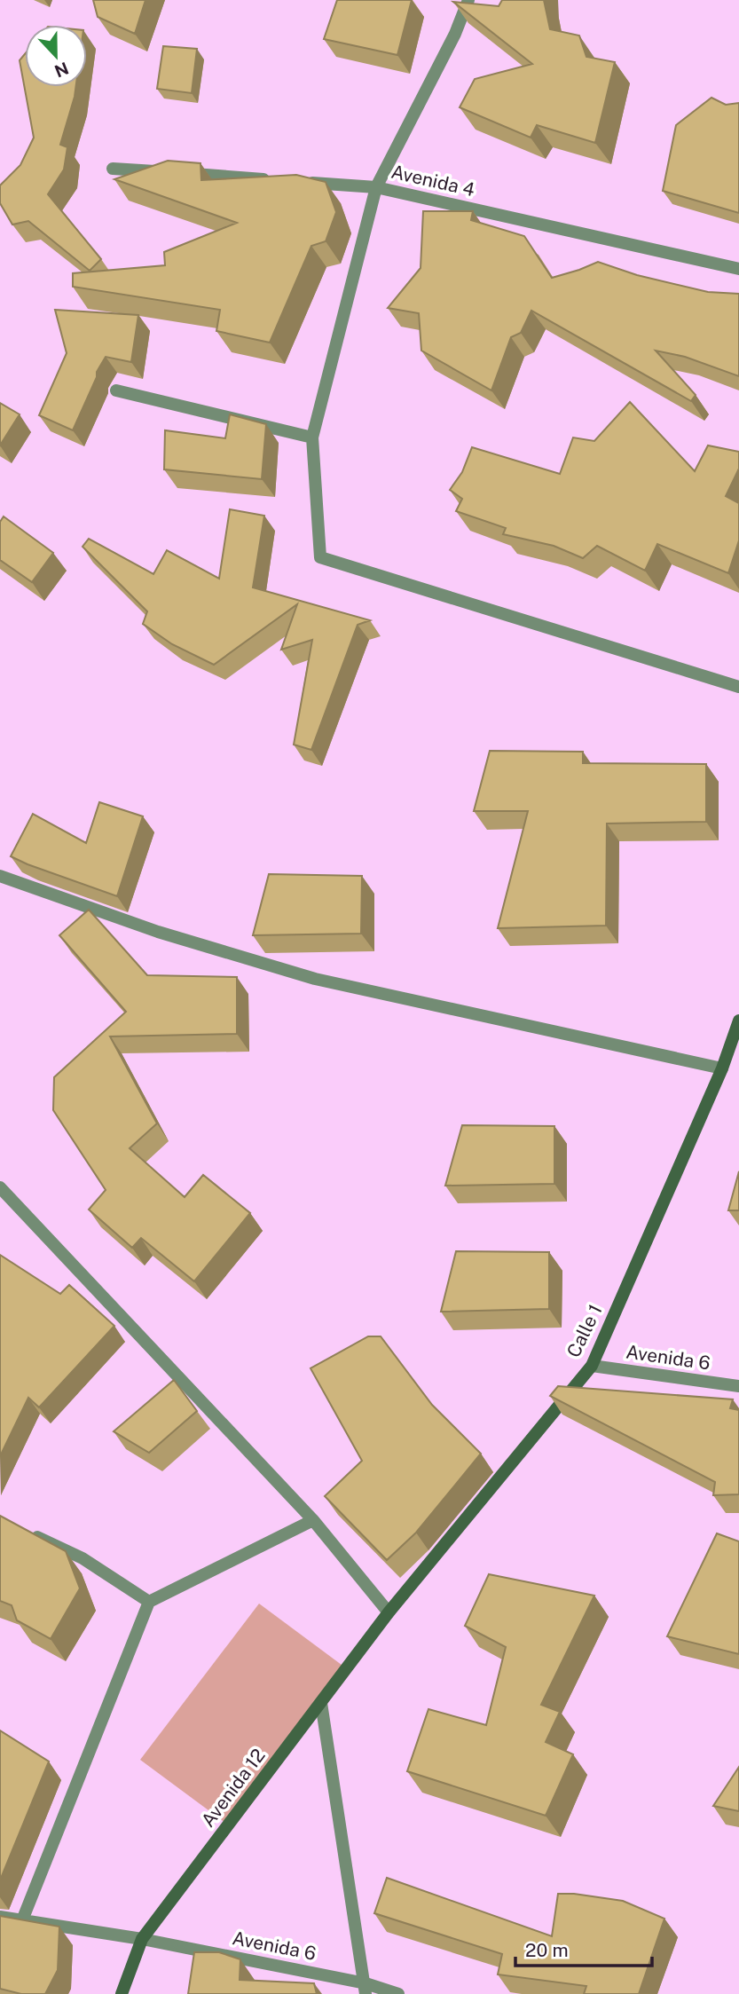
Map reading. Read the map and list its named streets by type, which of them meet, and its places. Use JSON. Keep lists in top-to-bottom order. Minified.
{"streets":{"street":["Avenida 4","Calle 1","Avenida 6","Avenida 12"]},"crossings":[["Calle 1","Avenida 6"],["Calle 1","Avenida 12"],["Avenida 6","Avenida 12"]],"scale_bar":"20 m","north":"bottom"}
